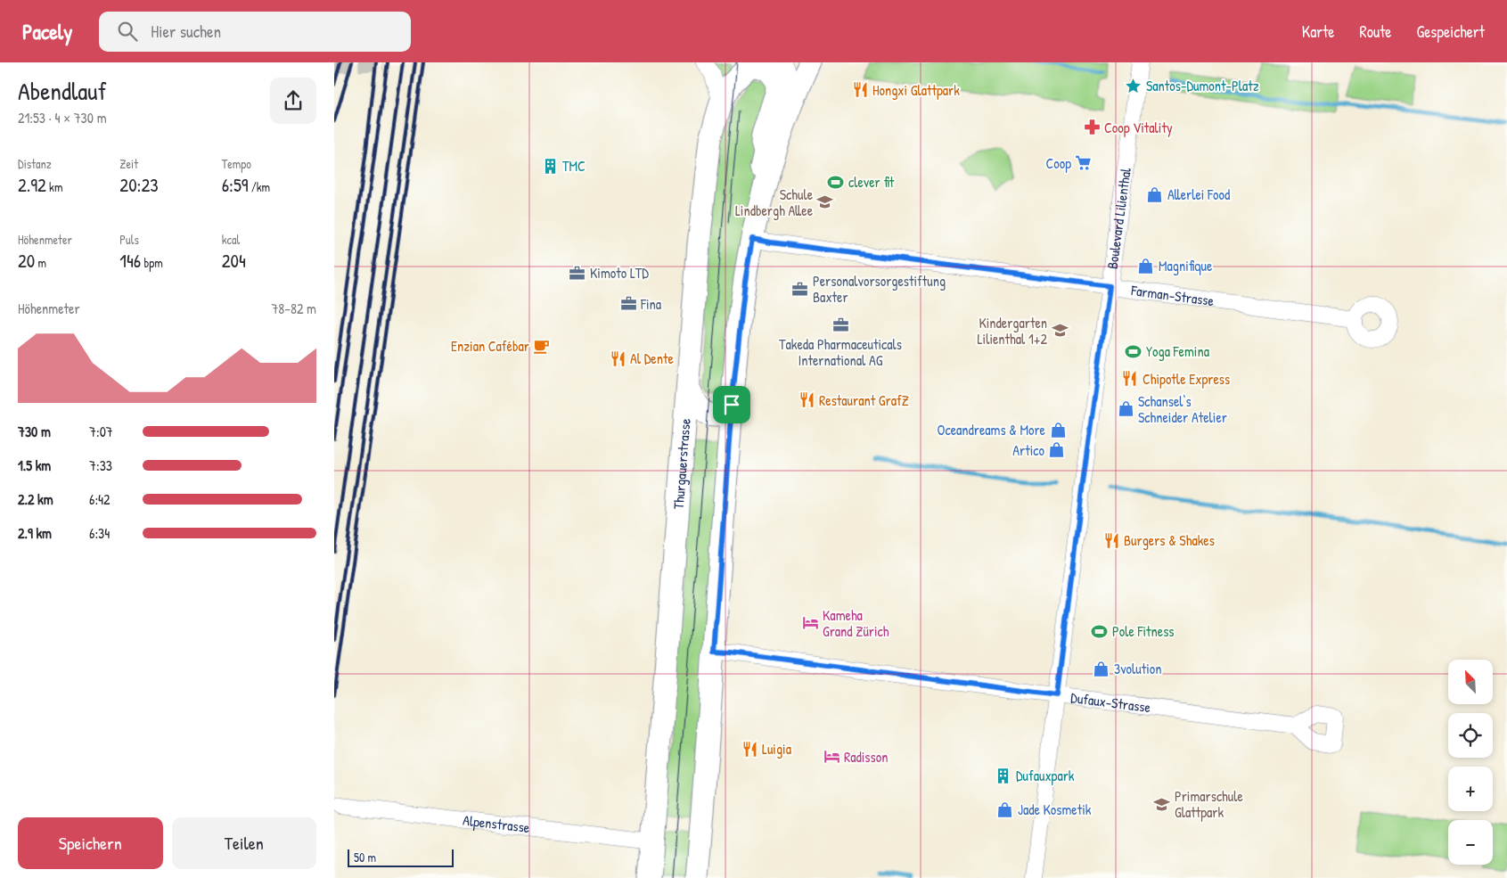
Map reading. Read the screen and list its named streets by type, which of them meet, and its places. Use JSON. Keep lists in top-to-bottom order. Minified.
{"streets":{"main road":["Thurgauerstrasse"],"street":["Boulevard Lilienthal","Farman-Strasse","Dufaux-Strasse","Alpenstrasse"]},"crossings":[["Boulevard Lilienthal","Farman-Strasse"],["Boulevard Lilienthal","Dufaux-Strasse"],["Thurgauerstrasse","Alpenstrasse"]],"places":{"place":["Santos-Dumont-Platz"],"restaurant":["Hongxi Glattpark","Al Dente","Chipotle Express","Restaurant GrafZ","Burgers & Shakes","Luigia"],"pharmacy":["Coop Vitality"],"supermarket":["Coop"],"building":["TMC","Dufauxpark"],"sports":["clever fit","Yoga Femina","Pole Fitness"],"shop":["Allerlei Food","Magnifique","Schansel‘s Schneider Atelier","Oceandreams & More","Artico","3volution","Jade Kosmetik"],"school or university":["Schule Lindbergh Allee","Kindergarten Lilienthal 1+2","Primarschule Glattpark"],"office":["Kimoto LTD","Personalvorsorgestiftung Baxter","Fina","Takeda Pharmaceuticals International AG"],"cafe":["Enzian Cafébar"],"hotel":["Kameha Grand Zürich","Radisson"]},"scale_bar":"50 m","north":"top left","page":{"header":"Pacely","search":"Hier suchen","nav":["Karte","Route","Gespeichert"],"heading":["Abendlauf","21:53 · 4 × 730 m"],"stats":[["Distanz","2.92 km"],["Zeit","20:23"],["Tempo","6:59 /km"],["Höhenmeter","20 m"],["Puls","146 bpm"],["kcal","204"]],"chart":["Höhenmeter","78–82 m"],"list":[{"name":"730 m","note":"7:07"},{"name":"1.5 km","note":"7:33"},{"name":"2.2 km","note":"6:42"},{"name":"2.9 km","note":"6:34"}],"map_buttons":["+","−"],"buttons":["Speichern","Teilen"],"scale":"50 m"}}
